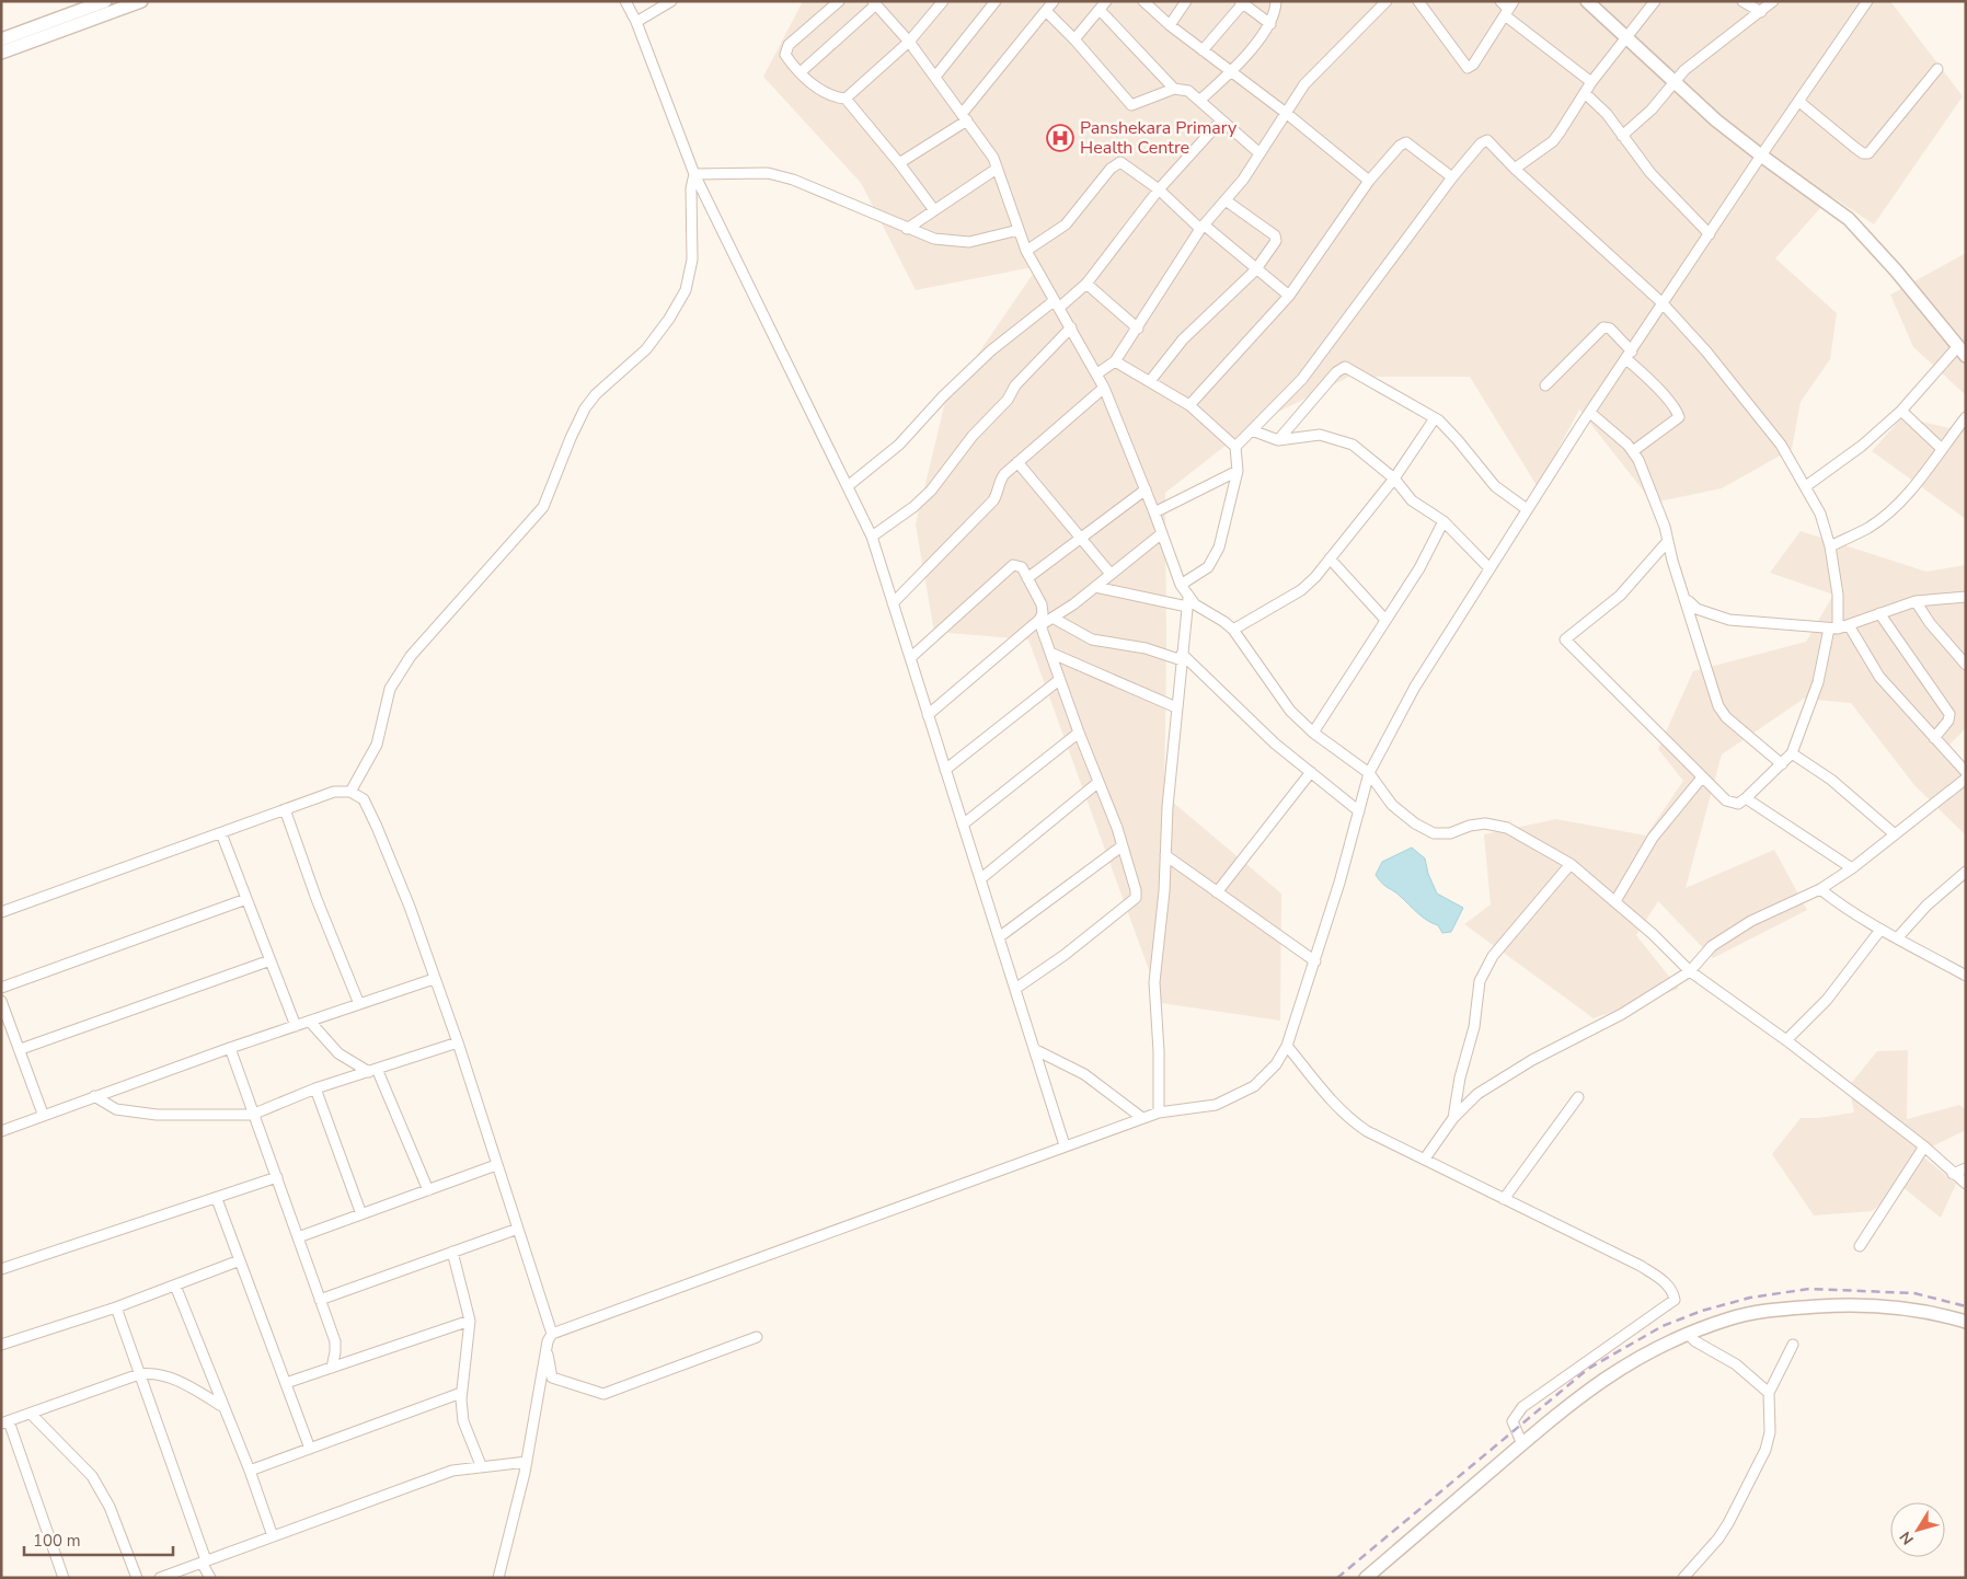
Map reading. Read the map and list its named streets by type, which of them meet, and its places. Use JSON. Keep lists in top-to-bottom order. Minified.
{"places":{"hospital":["Panshekara Primary Health Centre"]},"scale_bar":"100 m","north":"bottom left"}
